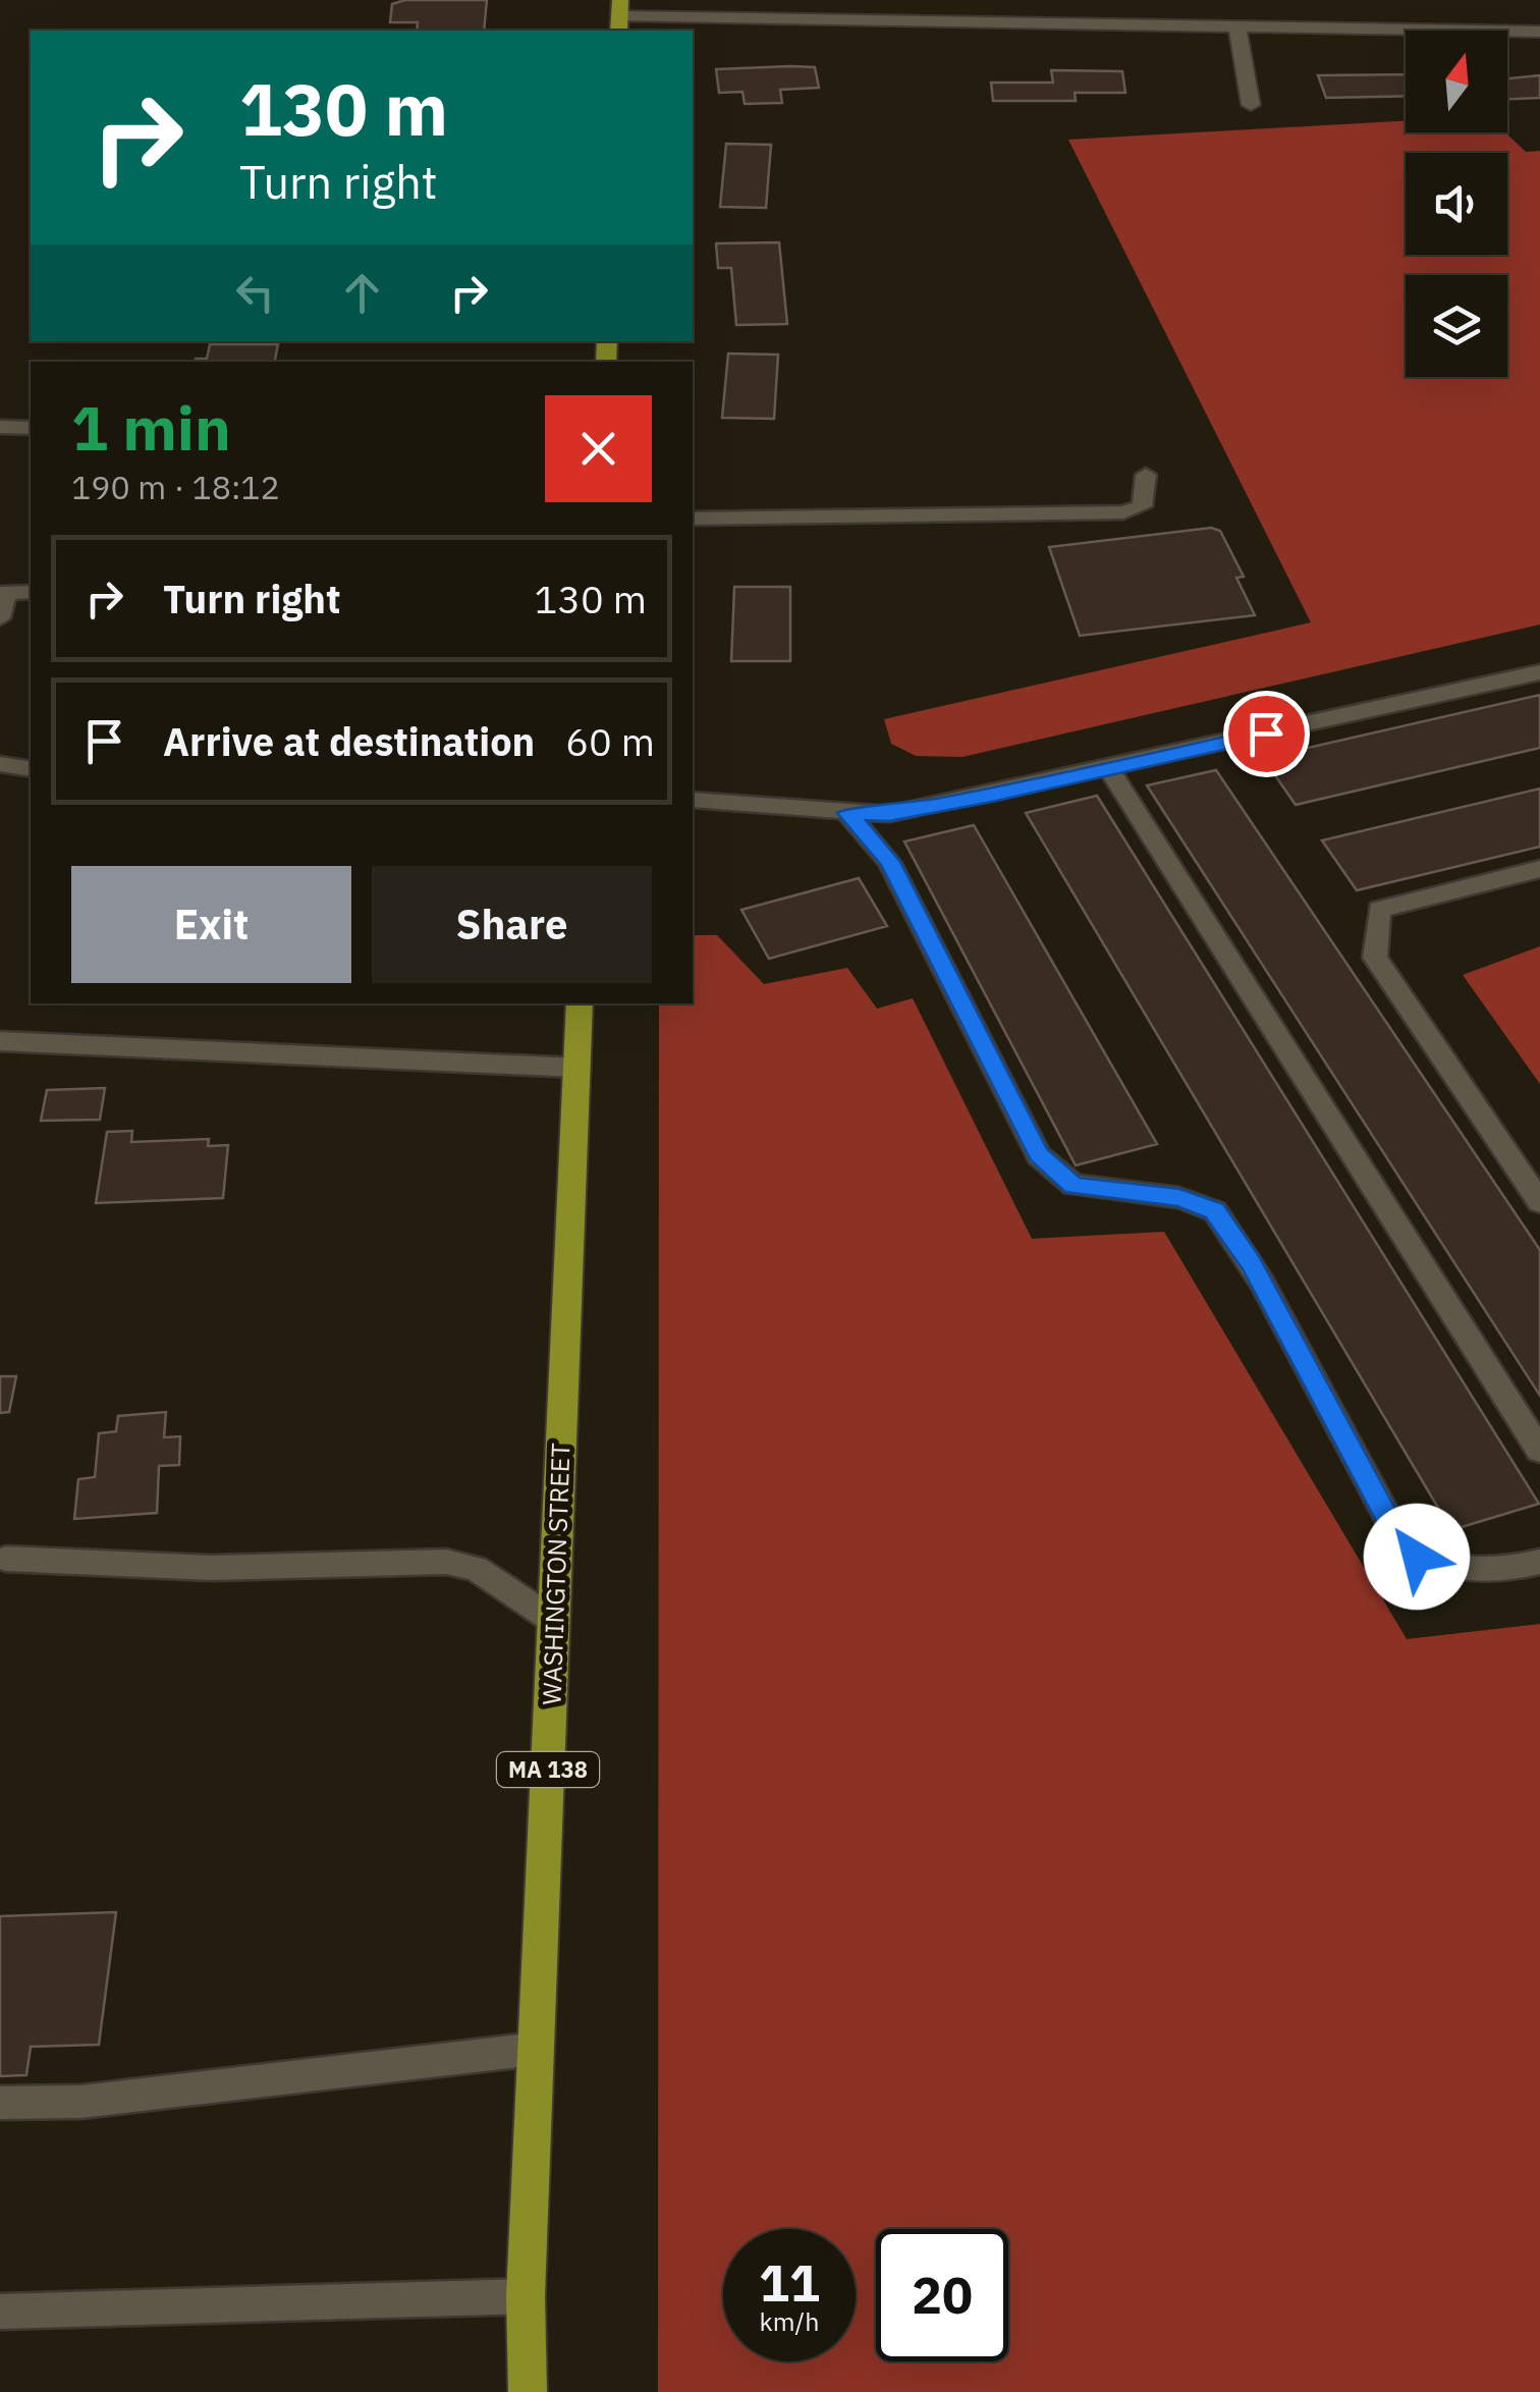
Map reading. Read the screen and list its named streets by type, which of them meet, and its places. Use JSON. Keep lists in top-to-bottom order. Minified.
{"streets":{"main road":["WASHINGTON STREET","MA 138"]},"north":"top","page":{"turn":["130 m","Turn right"],"heading":["1 min","190 m · 18:12"],"list":[{"name":"Turn right","value":"130 m"},{"name":"Arrive at destination","value":"60 m"}],"buttons":["Exit","Share"],"speed":"11 km/h","limit":"20"}}
